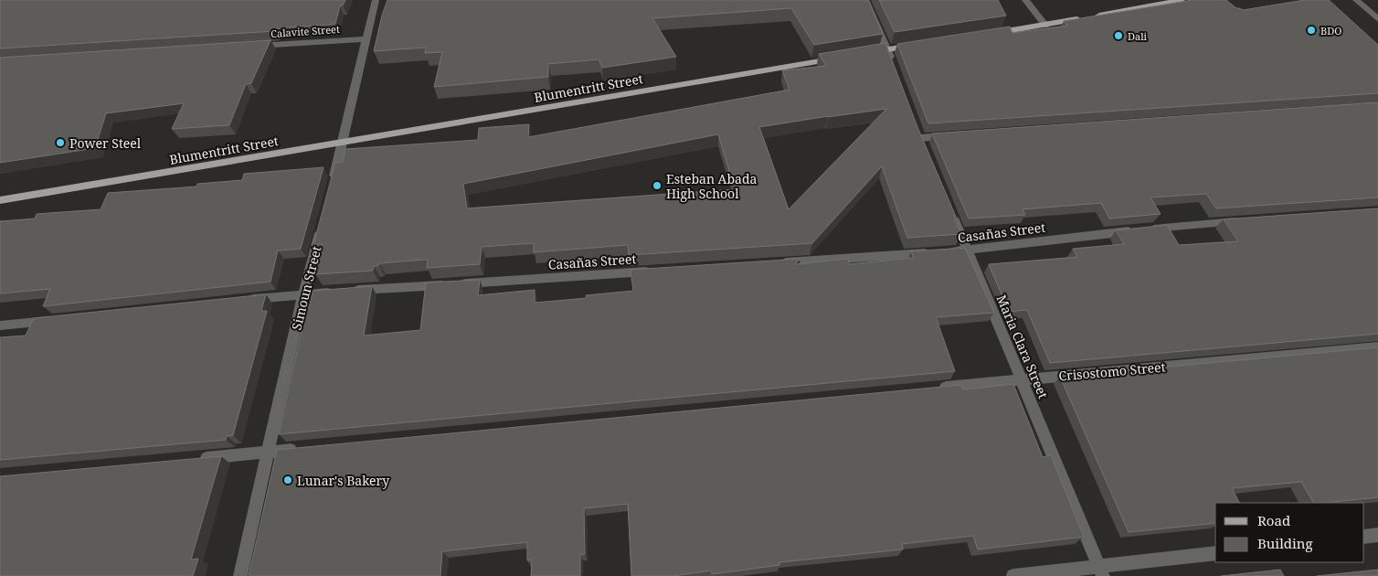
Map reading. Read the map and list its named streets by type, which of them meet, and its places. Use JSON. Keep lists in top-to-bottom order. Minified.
{"streets":{"main road":["Blumentritt Street"],"street":["Calavite Street","Casañas Street","Simoun Street","Maria Clara Street","Crisostomo Street"]},"crossings":[["Casañas Street","Simoun Street"],["Casañas Street","Maria Clara Street"],["Maria Clara Street","Crisostomo Street"]],"places":["BDO","Dali","Power Steel","Esteban Abada High School","Lunar's Bakery"],"legend":["Road","Building"]}
